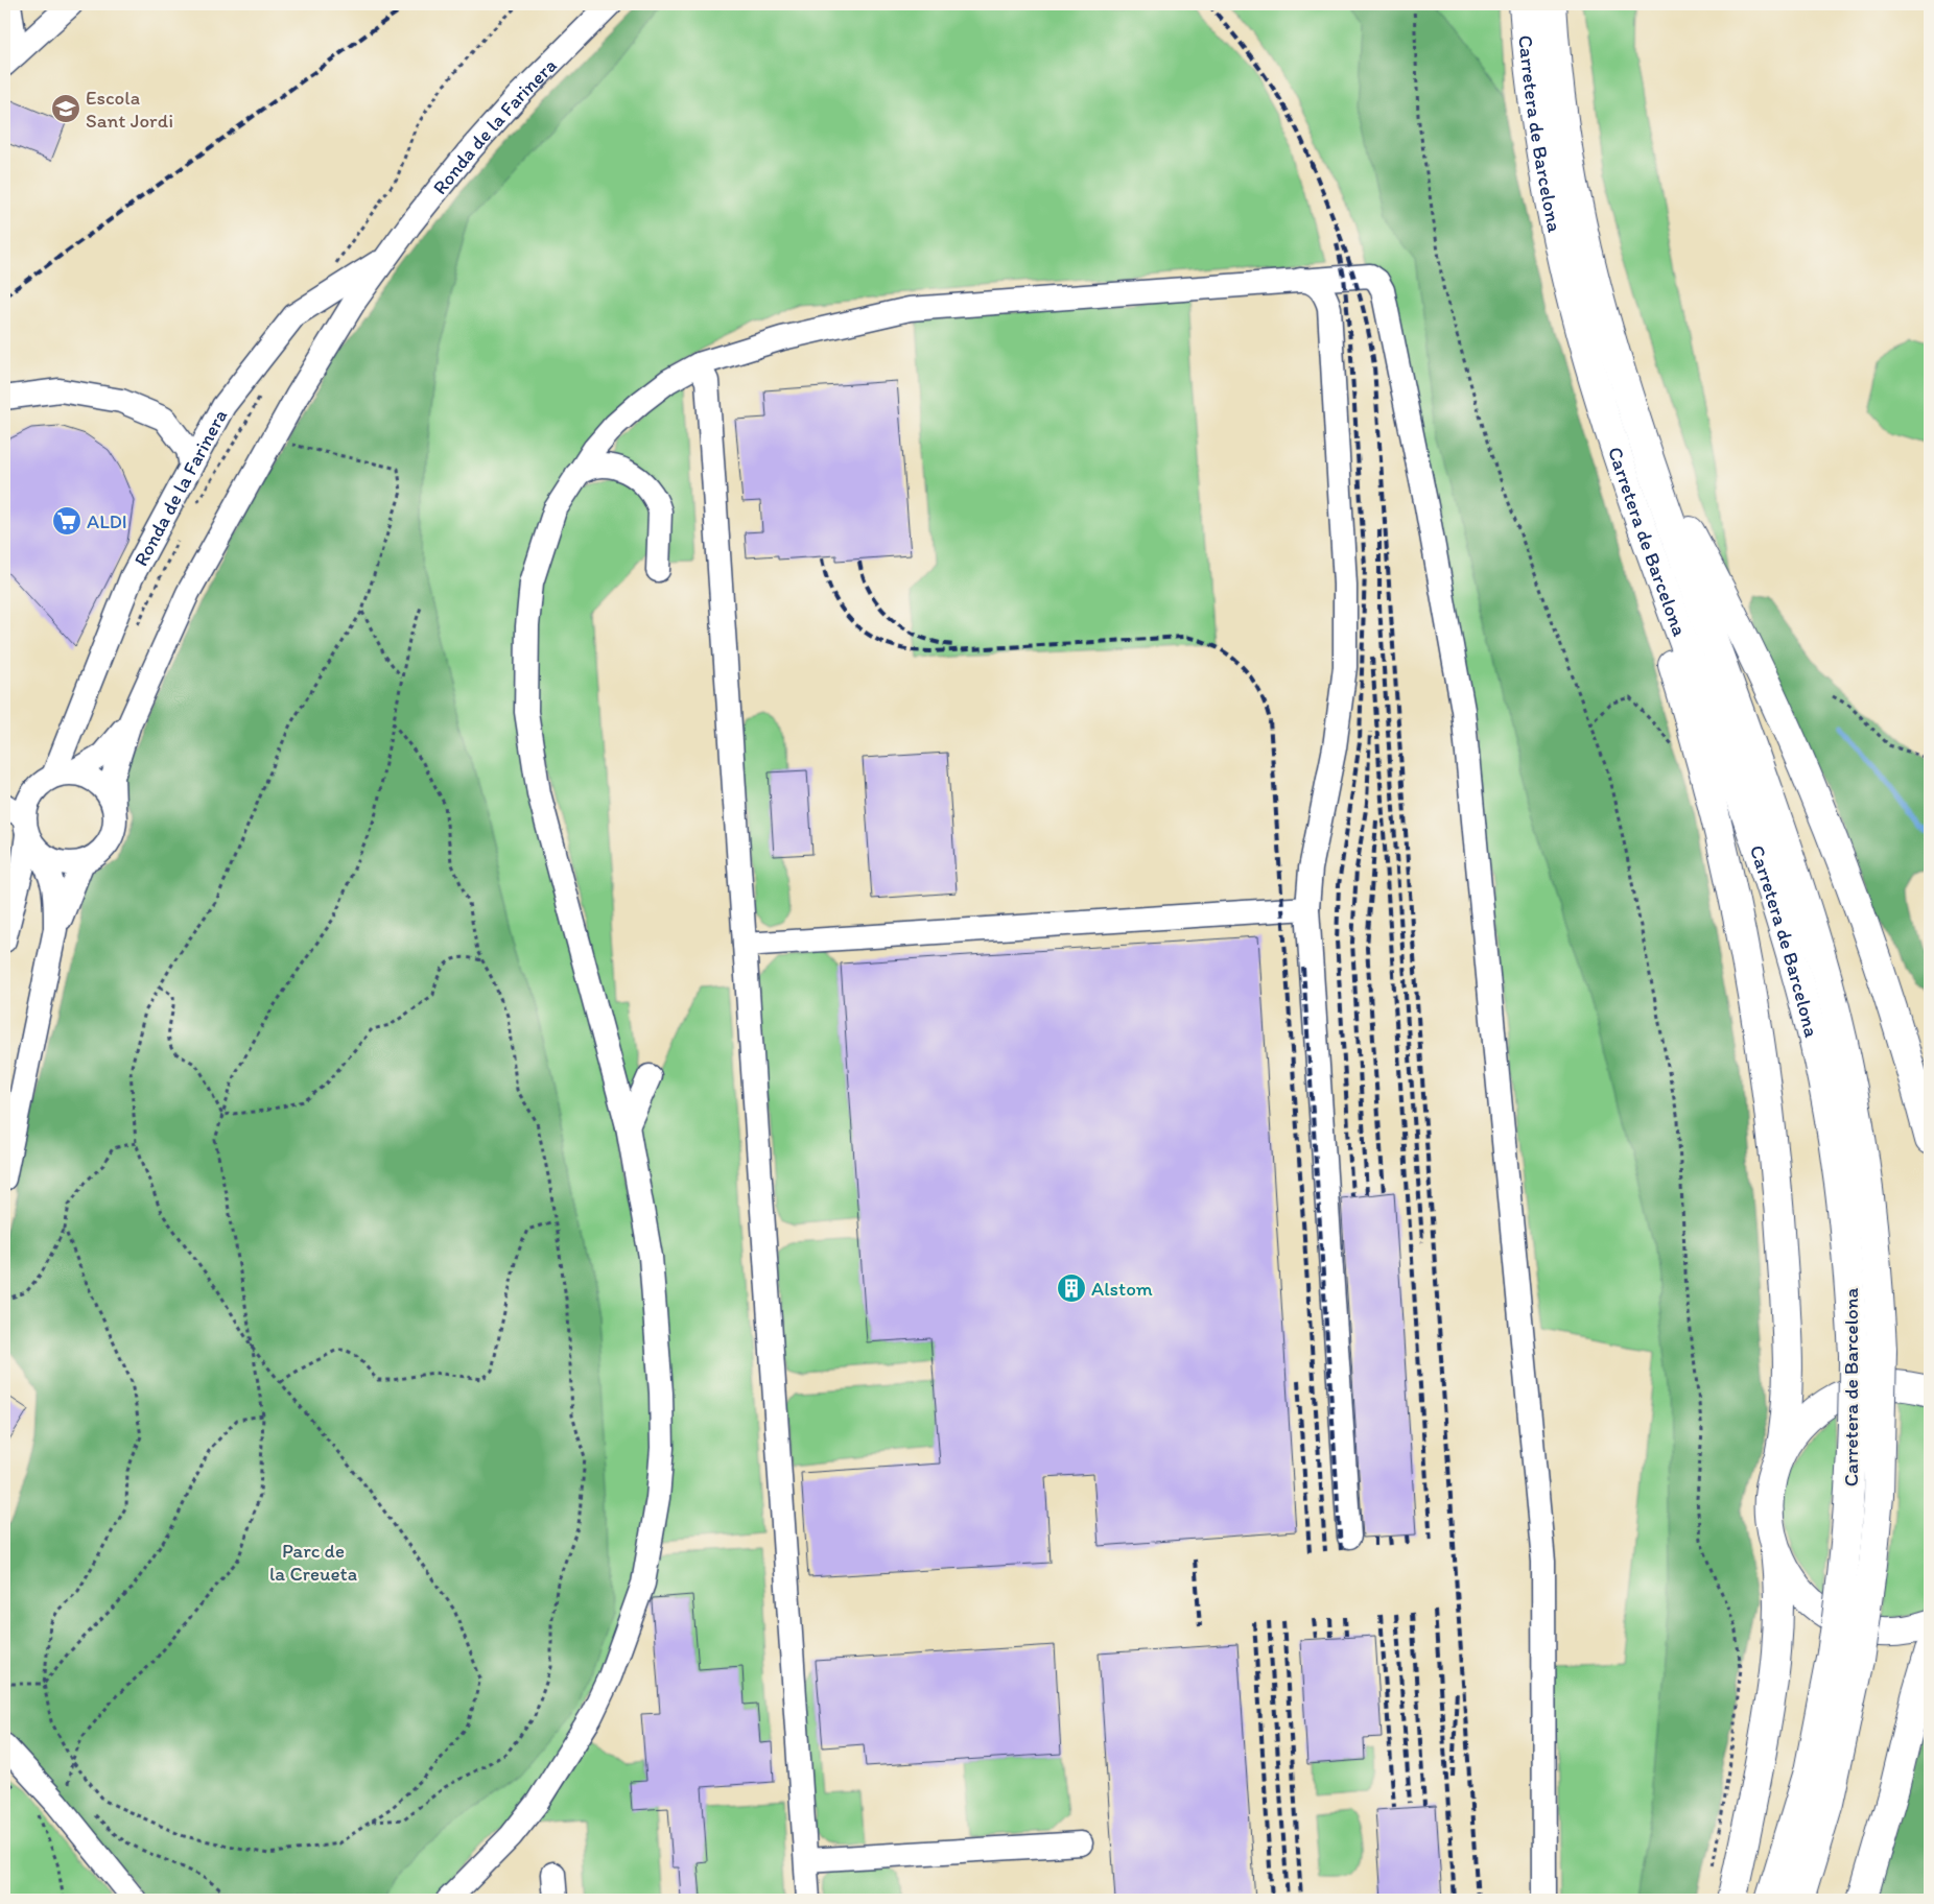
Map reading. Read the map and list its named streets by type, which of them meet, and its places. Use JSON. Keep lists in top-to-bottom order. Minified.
{"streets":{"main road":["Carretera de Barcelona"],"street":["Ronda de la Farinera"]},"parks":["Parc de la Creueta"],"places":{"school or university":["Escola Sant Jordi"],"supermarket":["ALDI"],"building":["Alstom"]}}
